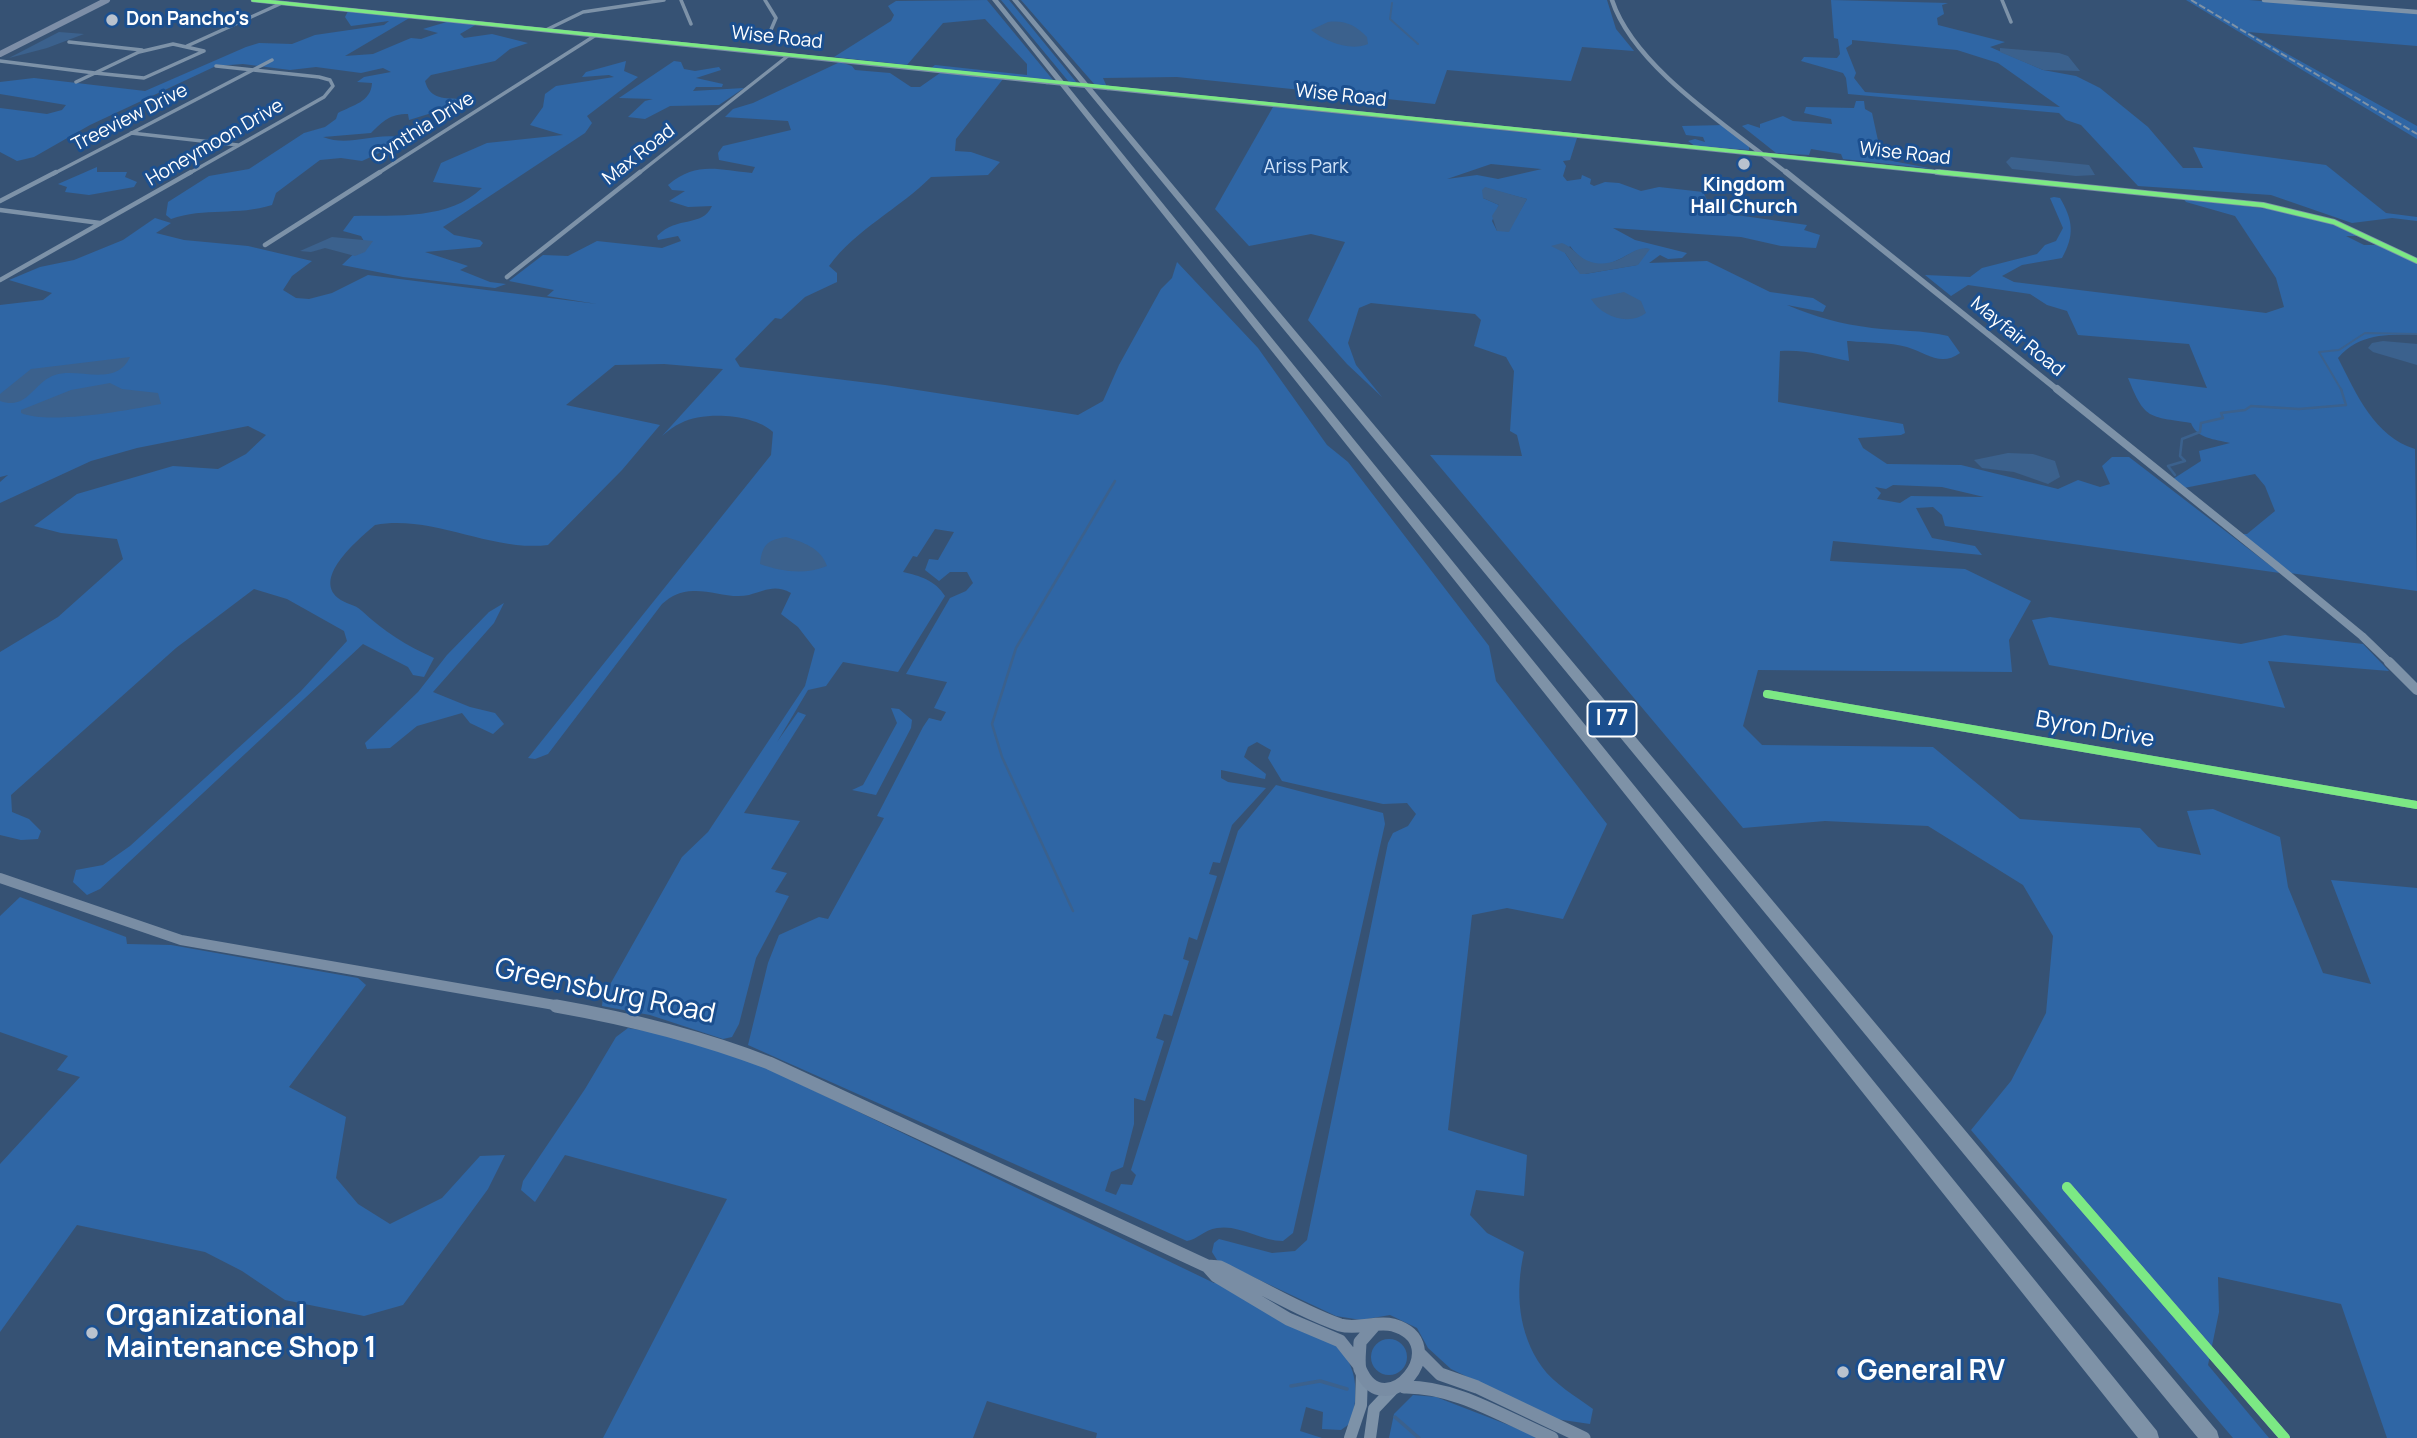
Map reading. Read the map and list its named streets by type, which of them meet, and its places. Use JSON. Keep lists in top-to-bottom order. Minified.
{"streets":{"highway":["I 77"],"main road":["Greensburg Road"],"street":["Wise Road","Treeview Drive","Cynthia Drive","Honeymoon Drive","Max Road","Mayfair Road","Byron Drive"]},"crossings":[["Wise Road","Cynthia Drive"],["Wise Road","Max Road"],["Wise Road","Mayfair Road"],["Treeview Drive","Honeymoon Drive"]],"parks":["Ariss Park"],"places":["Don Pancho's","Kingdom Hall Church","Organizational Maintenance Shop 1","General RV"]}
